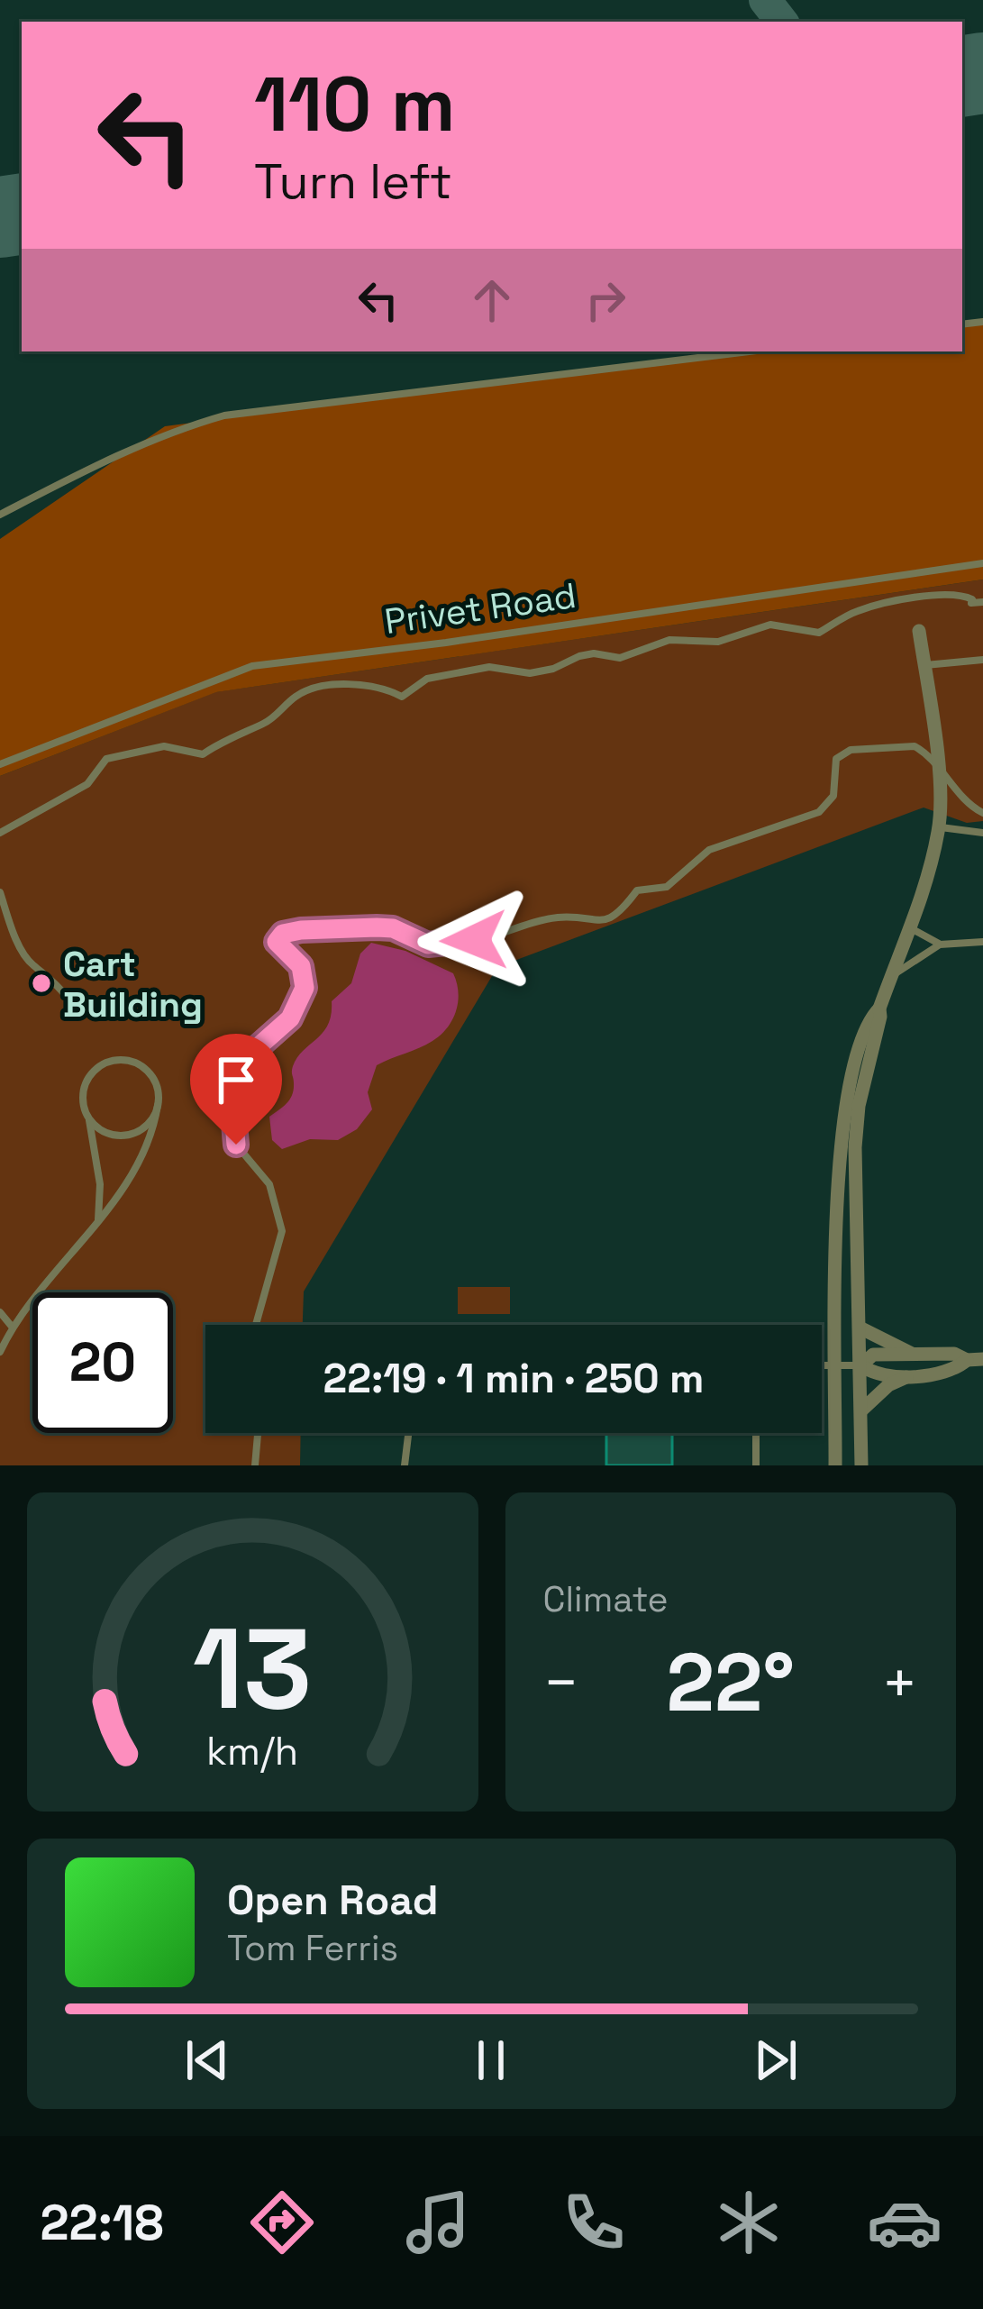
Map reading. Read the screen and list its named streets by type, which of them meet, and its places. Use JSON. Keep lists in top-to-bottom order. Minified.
{"streets":{"lane":["Privet Road"]},"places":["Cart Building"],"page":{"turn":["110 m","Turn left"],"limit":"20","trip":"22:19 · 1 min · 250 m","tile":"Climate","heat":["−","22°","+"],"song":["Open Road","Tom Ferris"],"tabs":"22:18","gauge":["13","km/h"]}}
